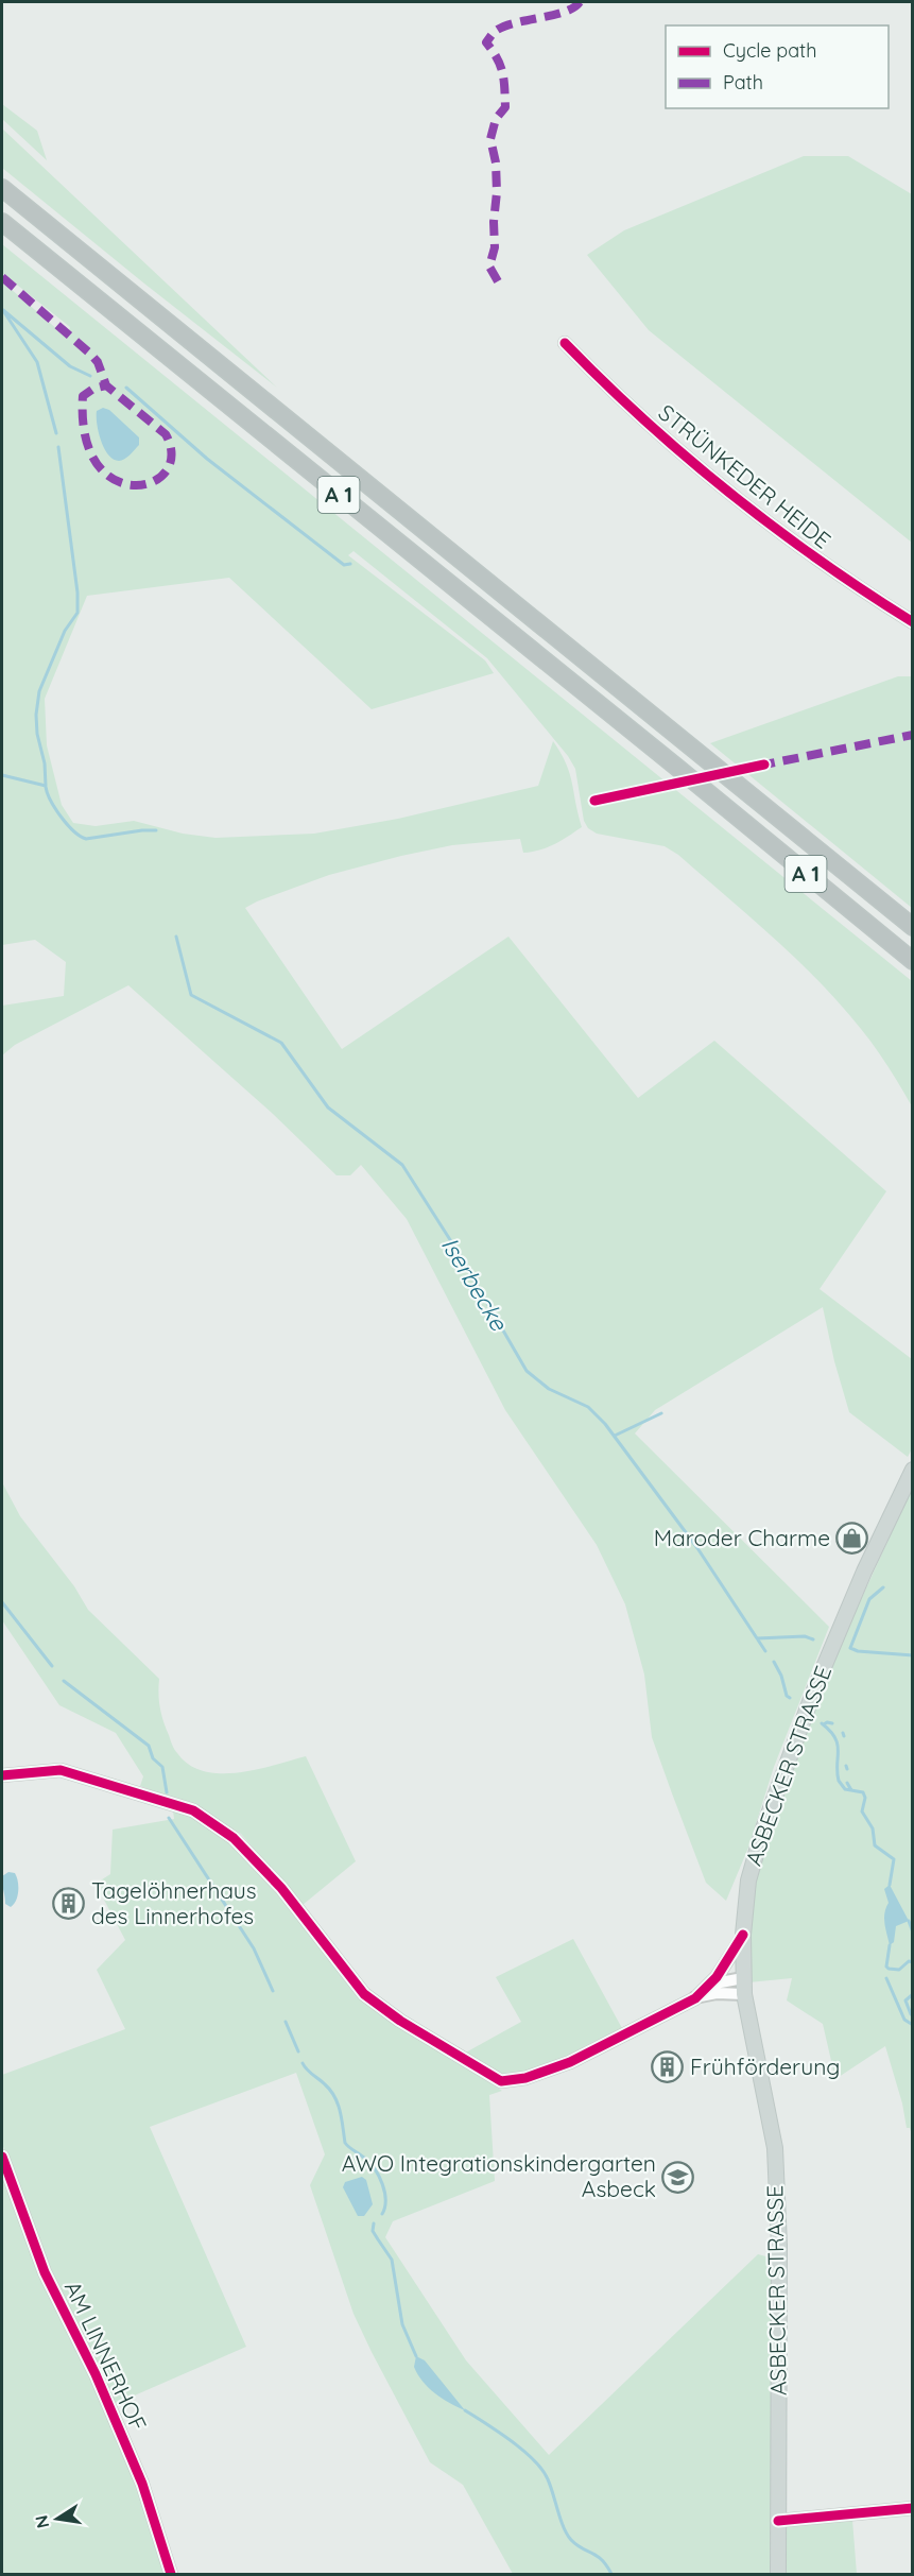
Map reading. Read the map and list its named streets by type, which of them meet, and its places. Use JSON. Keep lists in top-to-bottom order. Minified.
{"streets":{"highway":["A 1"],"main road":["ASBECKER STRASSE"],"street":["STRÜNKEDER HEIDE","AM LINNERHOF"]},"water":["Iserbecke"],"places":{"shop":["Maroder Charme"],"building":["Tagelöhnerhaus des Linnerhofes","Frühförderung"],"school or university":["AWO Integrationskindergarten Asbeck"]},"legend":["Cycle path","Path"],"north":"left"}
